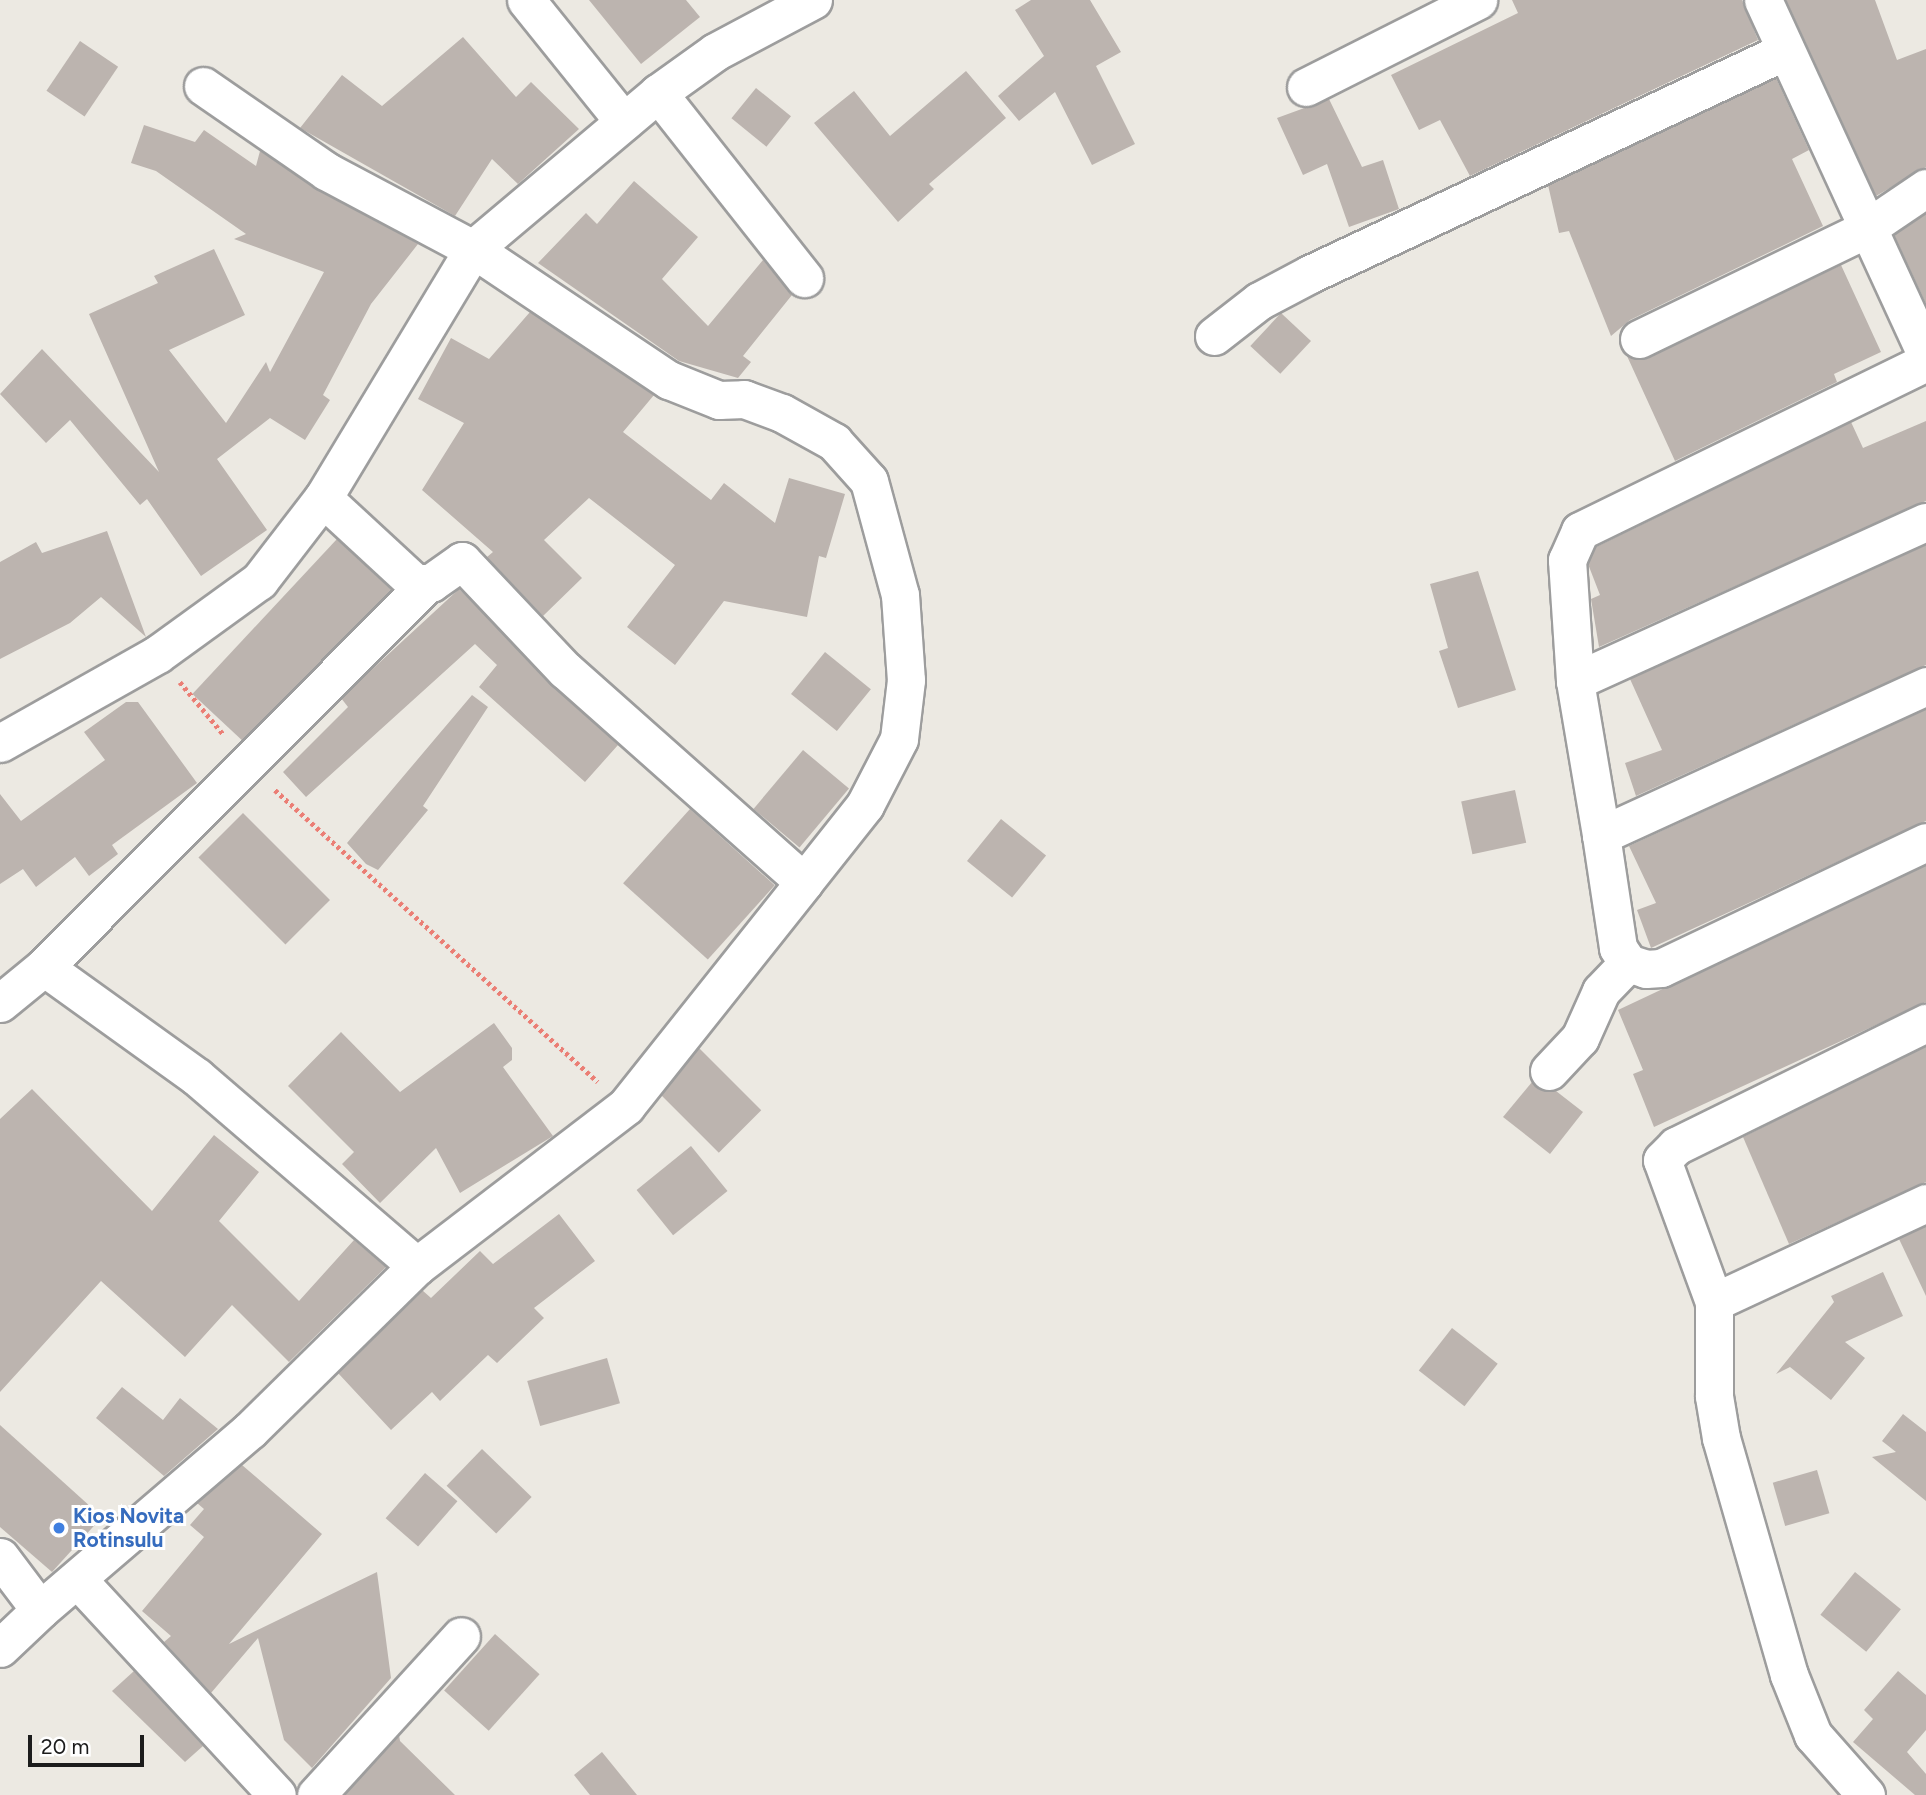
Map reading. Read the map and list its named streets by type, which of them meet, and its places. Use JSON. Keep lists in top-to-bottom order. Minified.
{"places":["Kios Novita Rotinsulu"],"scale_bar":"20 m"}
